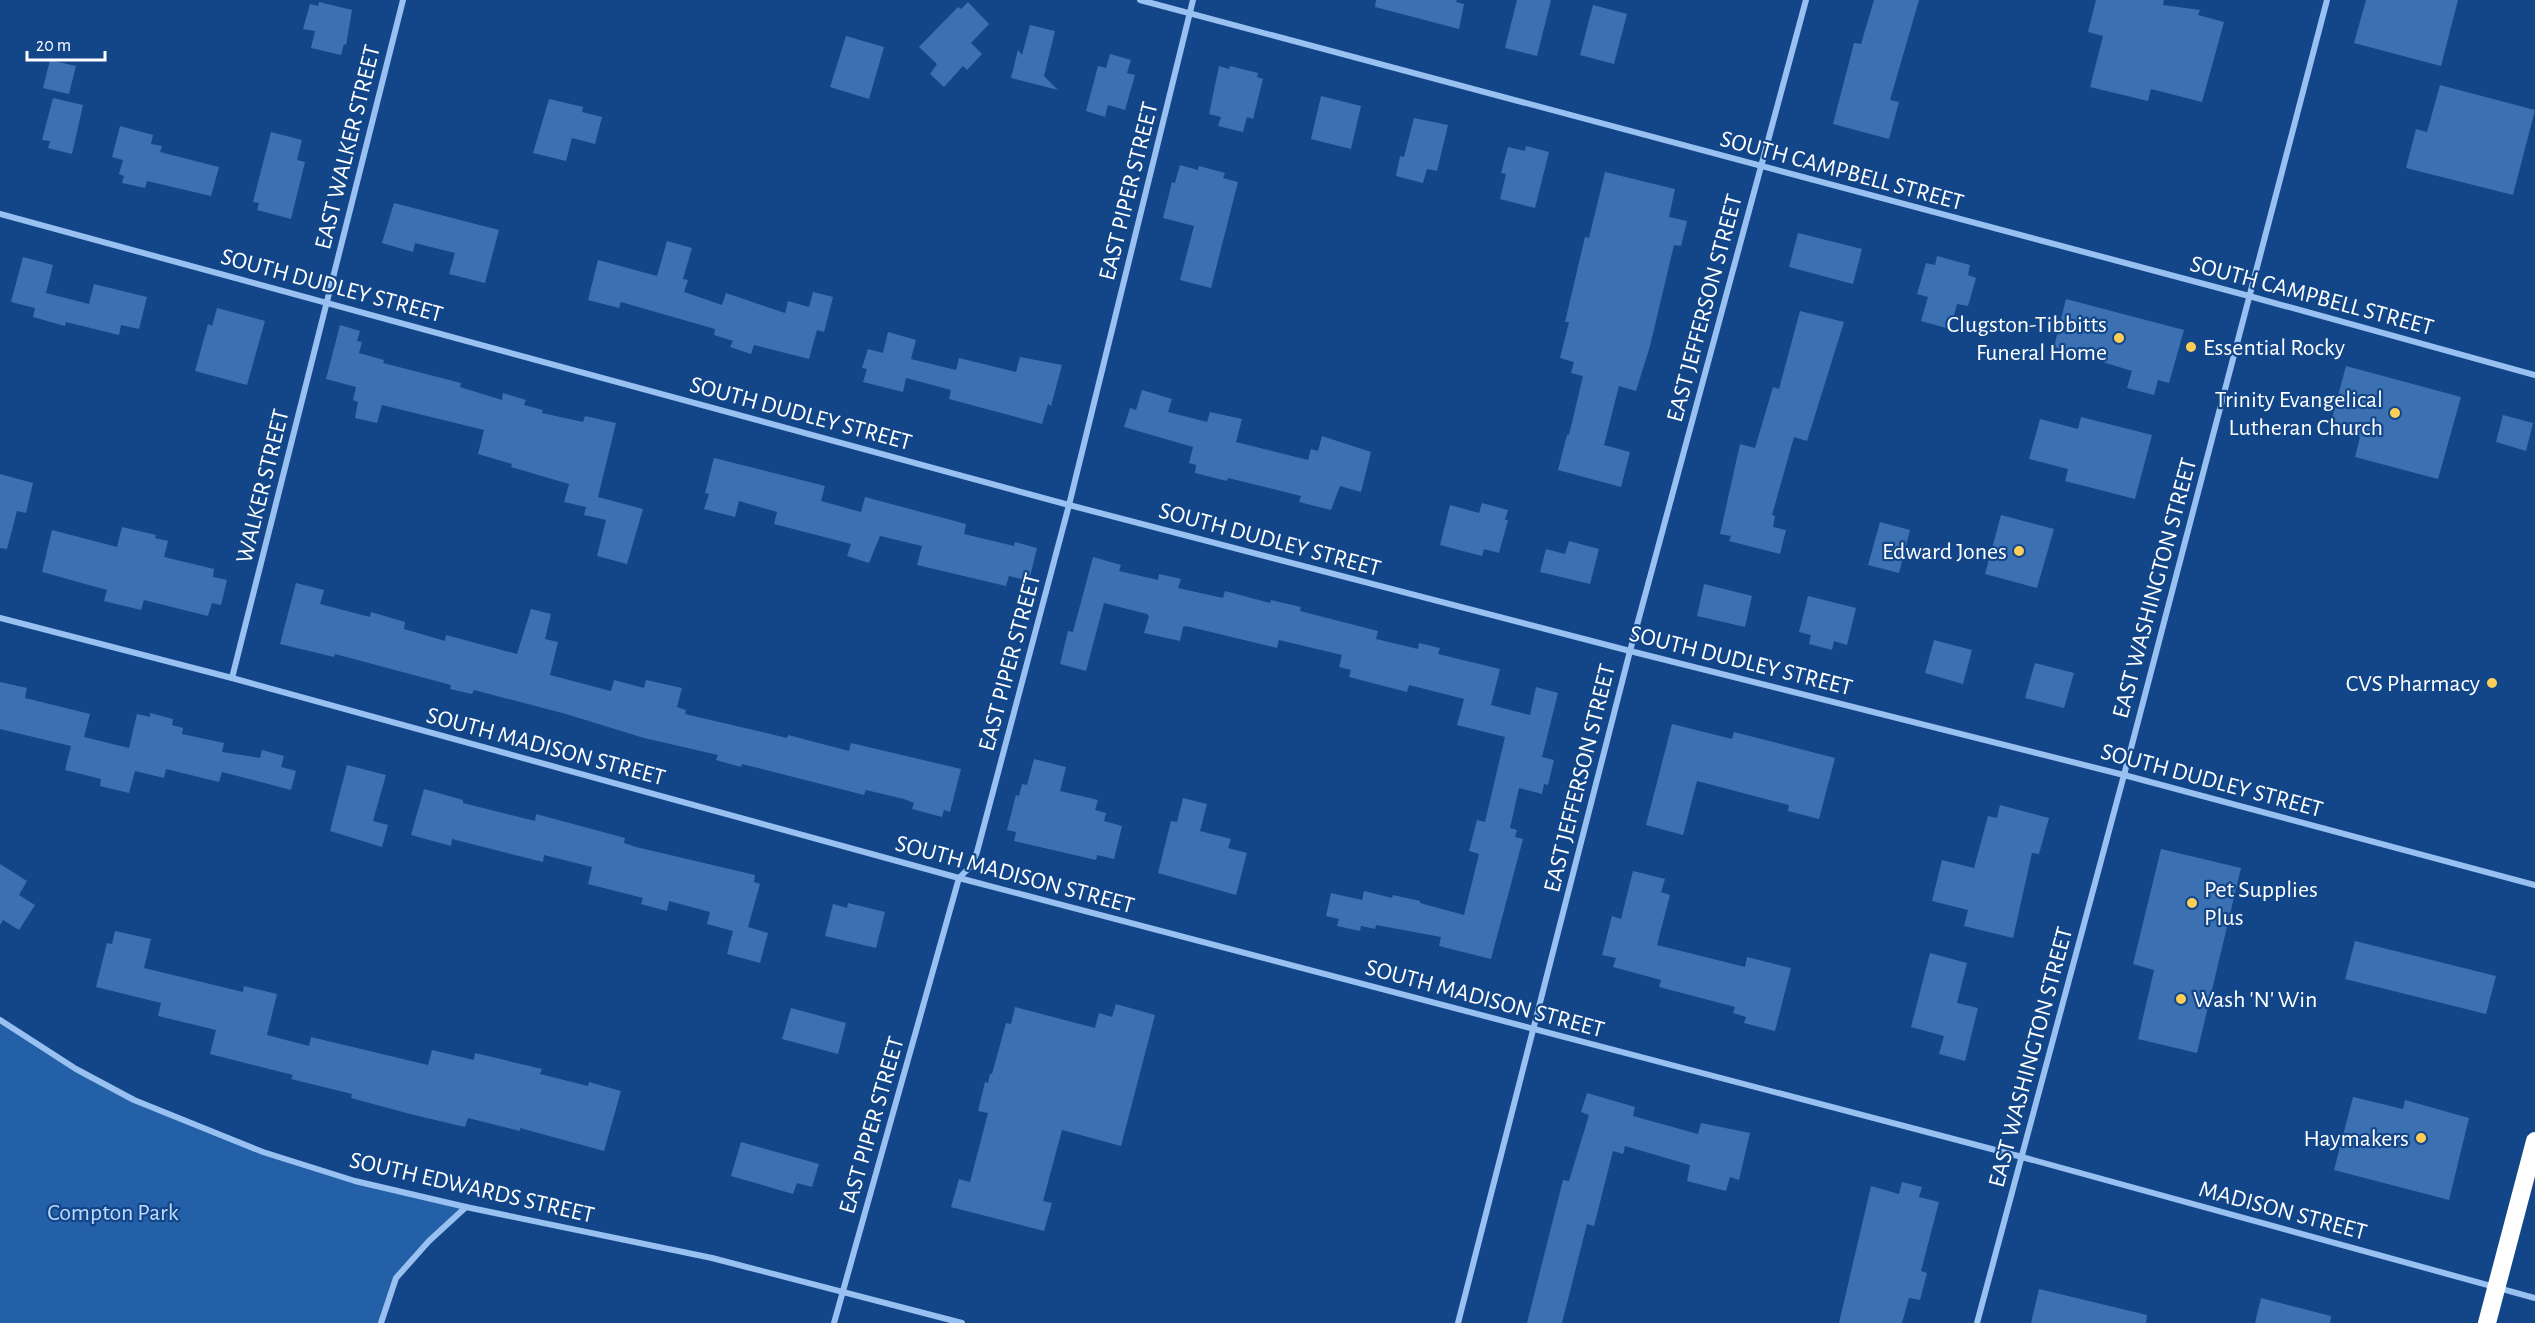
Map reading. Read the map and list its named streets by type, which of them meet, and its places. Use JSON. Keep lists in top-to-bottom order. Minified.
{"streets":{"street":["EAST WALKER STREET","SOUTH CAMPBELL STREET","EAST PIPER STREET","SOUTH DUDLEY STREET","EAST JEFFERSON STREET","WALKER STREET","EAST WASHINGTON STREET","SOUTH MADISON STREET","SOUTH EDWARDS STREET","MADISON STREET"]},"crossings":[["EAST WALKER STREET","SOUTH DUDLEY STREET"],["EAST WALKER STREET","WALKER STREET"],["SOUTH CAMPBELL STREET","EAST PIPER STREET"],["SOUTH CAMPBELL STREET","EAST JEFFERSON STREET"],["SOUTH CAMPBELL STREET","EAST WASHINGTON STREET"],["EAST PIPER STREET","SOUTH DUDLEY STREET"],["EAST PIPER STREET","SOUTH MADISON STREET"],["EAST PIPER STREET","SOUTH EDWARDS STREET"],["SOUTH DUDLEY STREET","EAST JEFFERSON STREET"],["SOUTH DUDLEY STREET","WALKER STREET"],["SOUTH DUDLEY STREET","EAST WASHINGTON STREET"],["EAST JEFFERSON STREET","SOUTH MADISON STREET"],["WALKER STREET","SOUTH MADISON STREET"],["EAST WASHINGTON STREET","SOUTH MADISON STREET"],["EAST WASHINGTON STREET","MADISON STREET"],["SOUTH MADISON STREET","MADISON STREET"]],"parks":["Compton Park"],"places":["Clugston-Tibbitts Funeral Home","Essential Rocky","Trinity Evangelical Lutheran Church","Edward Jones","CVS Pharmacy","Pet Supplies Plus","Wash 'N' Win","Haymakers"],"scale_bar":"20 m"}
